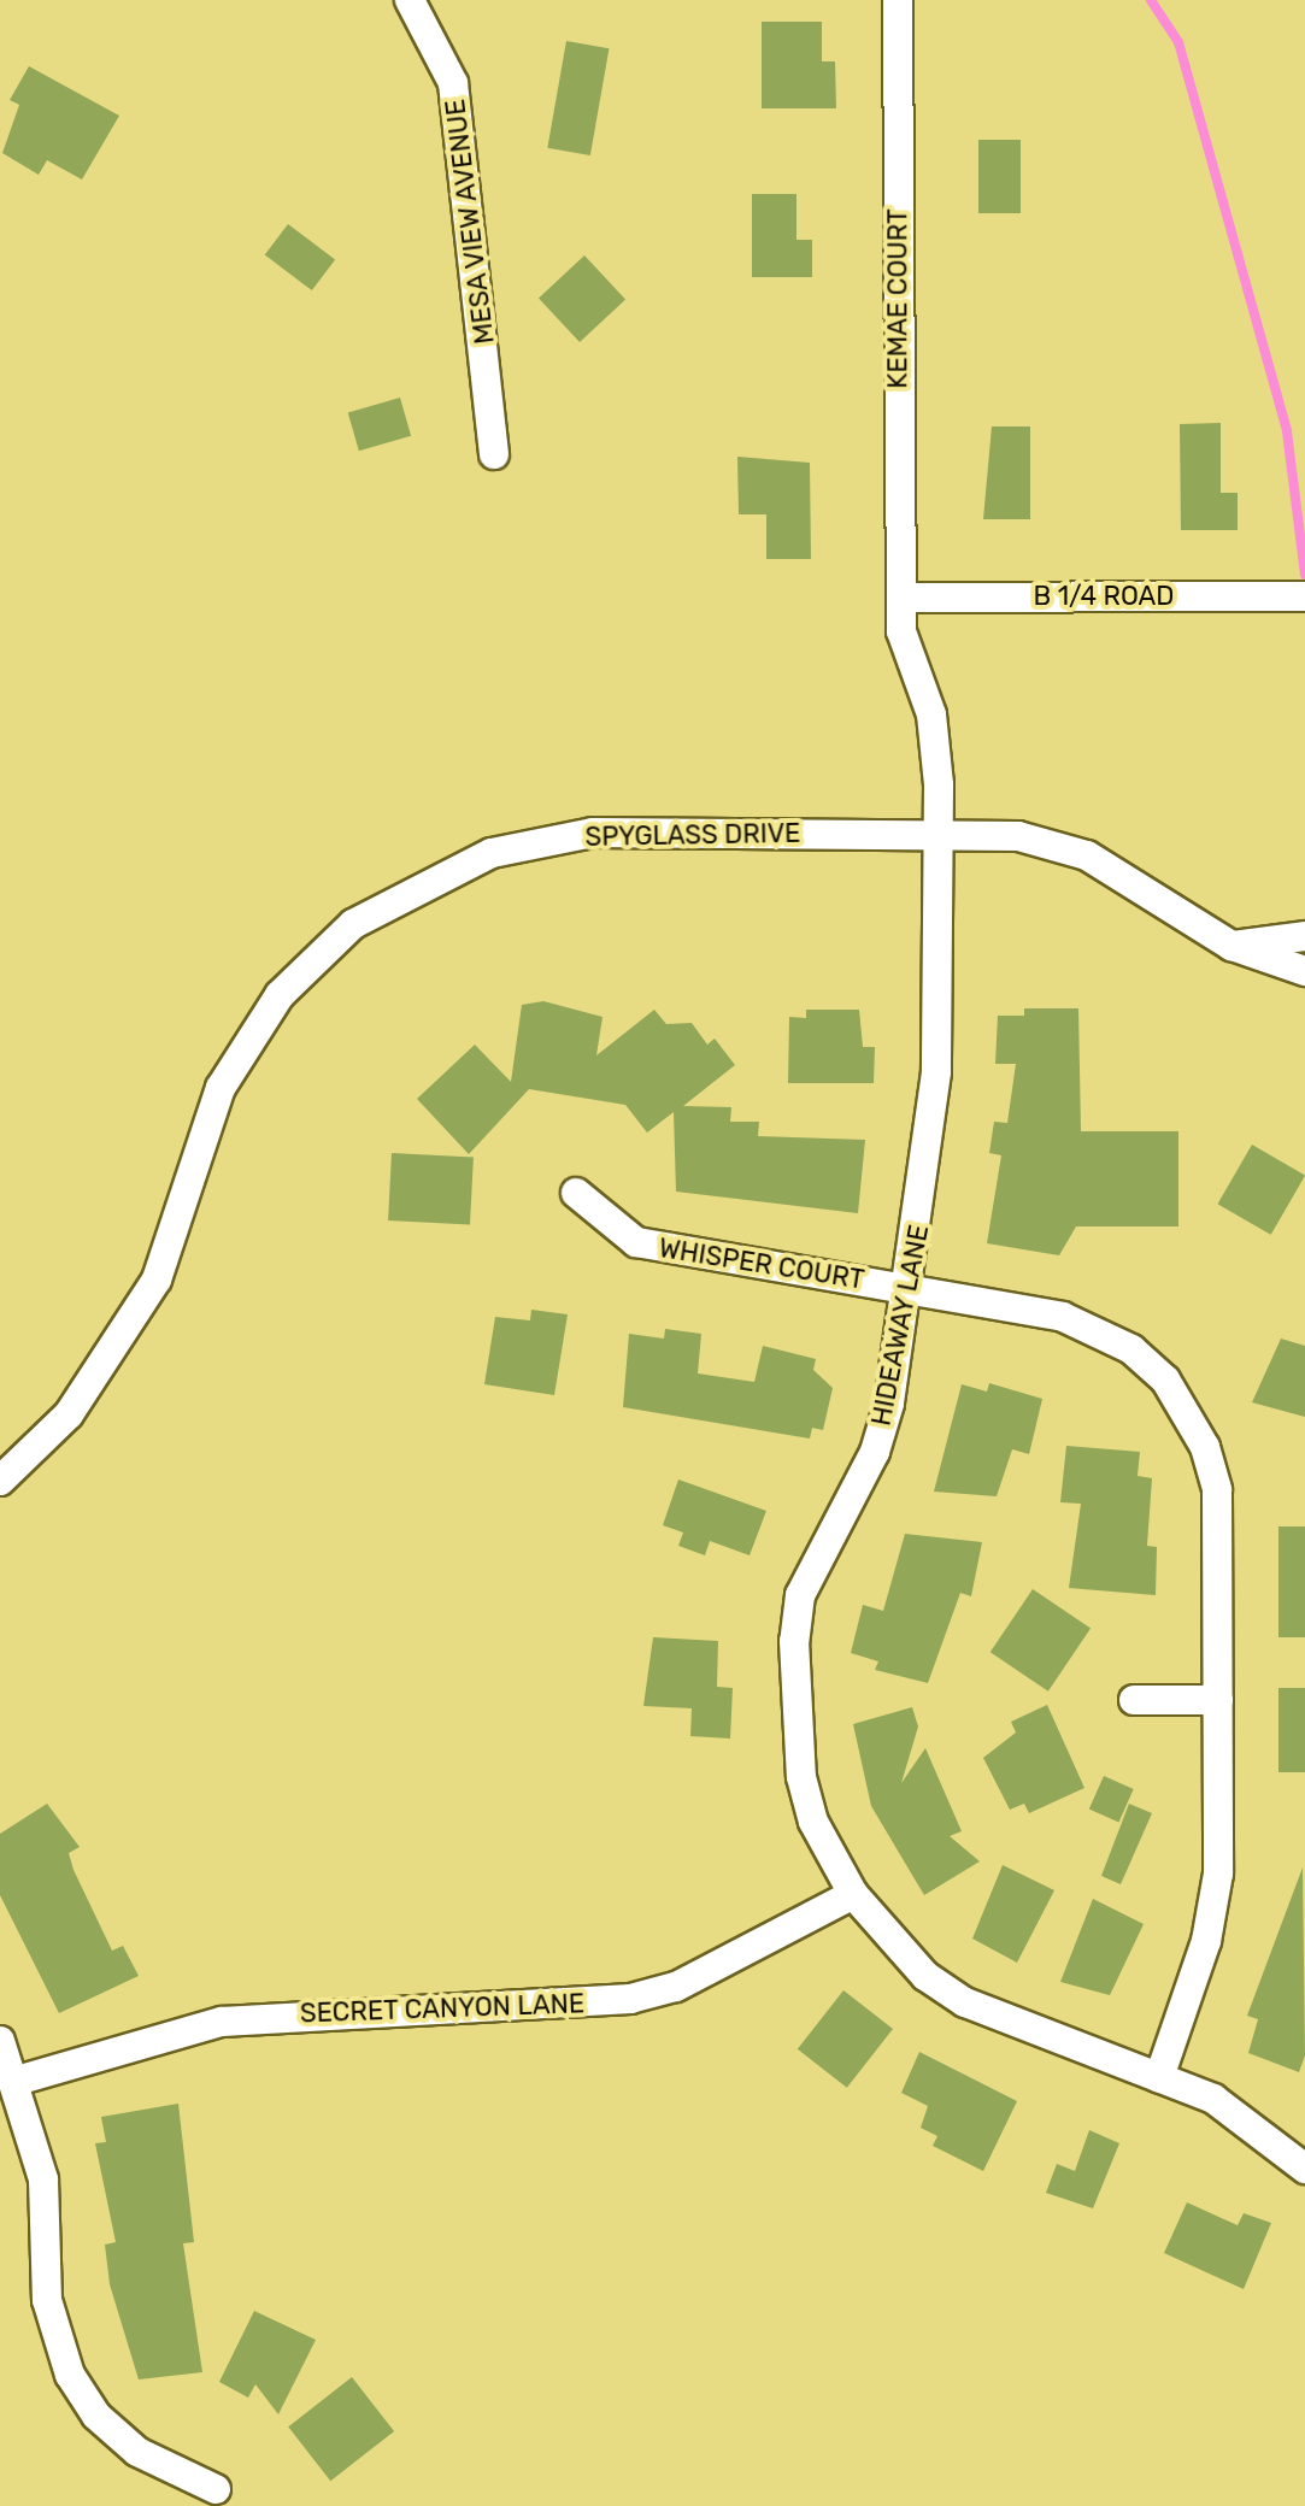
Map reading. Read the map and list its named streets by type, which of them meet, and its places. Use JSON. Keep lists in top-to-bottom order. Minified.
{"streets":{"street":["MESA VIEW AVENUE","KEMAE COURT","B 1/4 ROAD","SPYGLASS DRIVE","WHISPER COURT","HIDEAWAY LANE","SECRET CANYON LANE"]},"crossings":[["KEMAE COURT","B 1/4 ROAD"],["KEMAE COURT","HIDEAWAY LANE"],["B 1/4 ROAD","HIDEAWAY LANE"],["SPYGLASS DRIVE","HIDEAWAY LANE"],["WHISPER COURT","HIDEAWAY LANE"],["HIDEAWAY LANE","SECRET CANYON LANE"]]}
